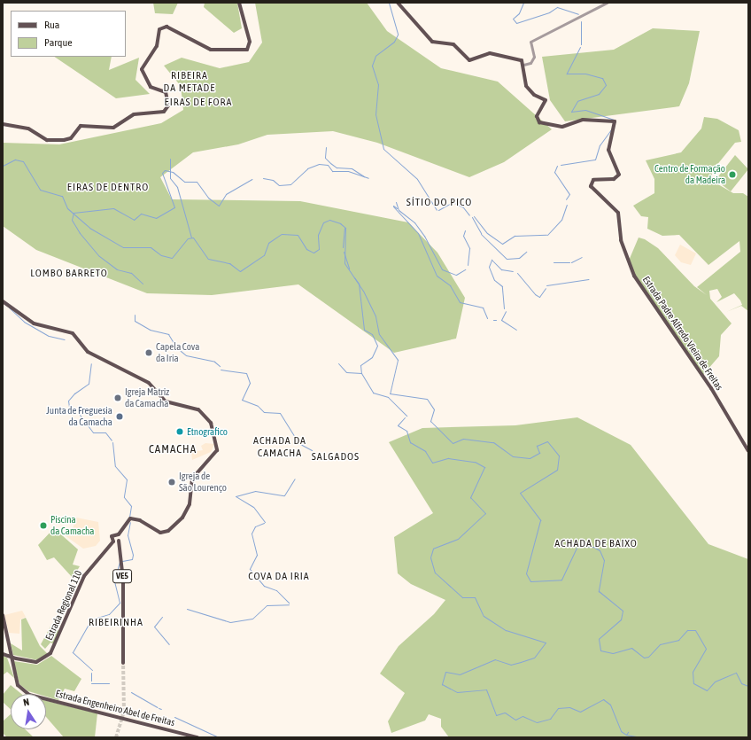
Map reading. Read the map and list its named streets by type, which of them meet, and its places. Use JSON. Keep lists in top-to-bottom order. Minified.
{"streets":{"main road":["Estrada Padre Alfredo Vieira de Freitas","VE5","Estrada Regional 110","Estrada Engenheiro Abel de Freitas"]},"districts":["RIBEIRA DA METADE","EIRAS DE FORA","EIRAS DE DENTRO","SÍTIO DO PICO","LOMBO BARRETO","ACHADA DA CAMACHA","CAMACHA","SALGADOS","ACHADA DE BAIXO","COVA DA IRIA","RIBEIRINHA"],"places":["Centro de Formação da Madeira","Capela Cova da Iria","Igreja Matriz da Camacha","Junta de Freguesia da Camacha","Etnografico","Igreja de São Lourenço","Piscina da Camacha"],"legend":["Rua","Parque"],"north":"top"}
